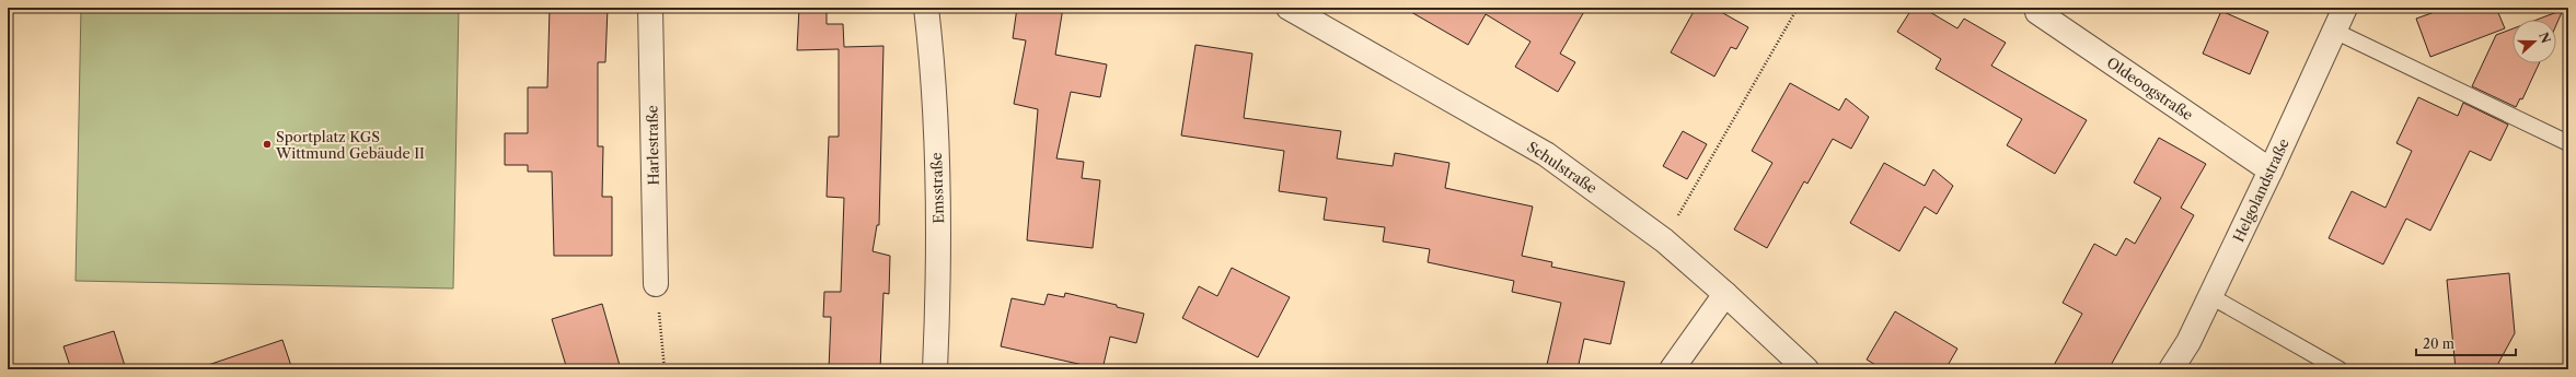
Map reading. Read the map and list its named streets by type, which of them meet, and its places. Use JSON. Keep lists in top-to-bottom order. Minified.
{"streets":{"street":["Oldeoogstraße","Harlestraße","Schulstraße","Emsstraße","Helgolandstraße"]},"crossings":[["Oldeoogstraße","Helgolandstraße"]],"places":["Sportplatz KGS Wittmund Gebäude II"],"scale_bar":"20 m","north":"right"}
